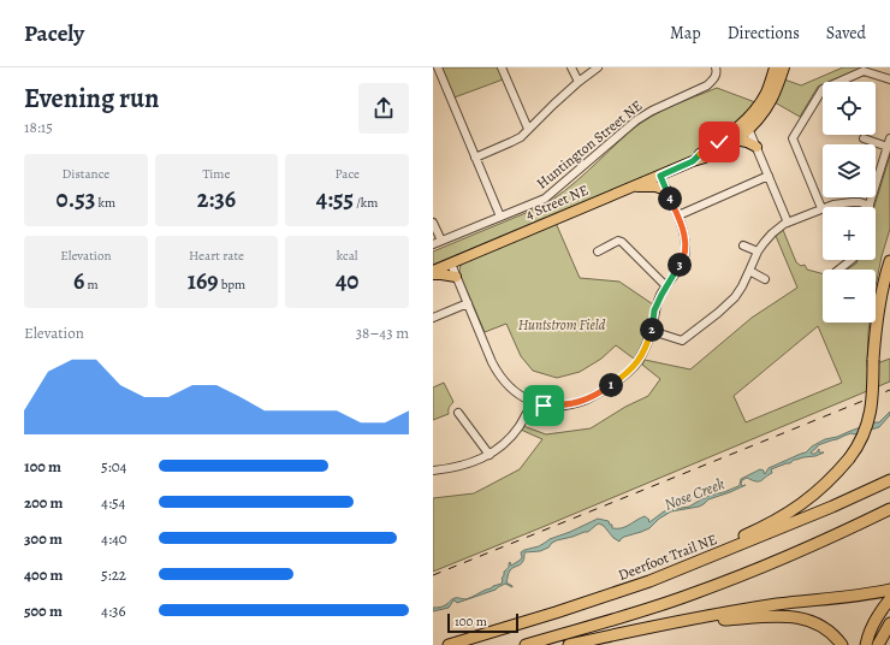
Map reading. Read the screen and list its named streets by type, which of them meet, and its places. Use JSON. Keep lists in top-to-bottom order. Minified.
{"streets":{"highway":["Deerfoot Trail NE"],"main road":["4 Street NE"],"street":["Huntington Street NE"]},"water":["Nose Creek"],"parks":["Huntstrom Field"],"scale_bar":"100 m","page":{"header":"Pacely","nav":["Map","Directions","Saved"],"heading":["Evening run","18:15"],"map_buttons":["+","−"],"stats":[["Distance","0.53 km"],["Time","2:36"],["Pace","4:55 /km"],["Elevation","6 m"],["Heart rate","169 bpm"],["kcal","40"]],"pins":["4","3","2","1"],"chart":["Elevation","38–43 m"],"list":[{"name":"100 m","note":"5:04"},{"name":"200 m","note":"4:54"},{"name":"300 m","note":"4:40"},{"name":"400 m","note":"5:22"},{"name":"500 m","note":"4:36"}],"scale":"100 m"}}
